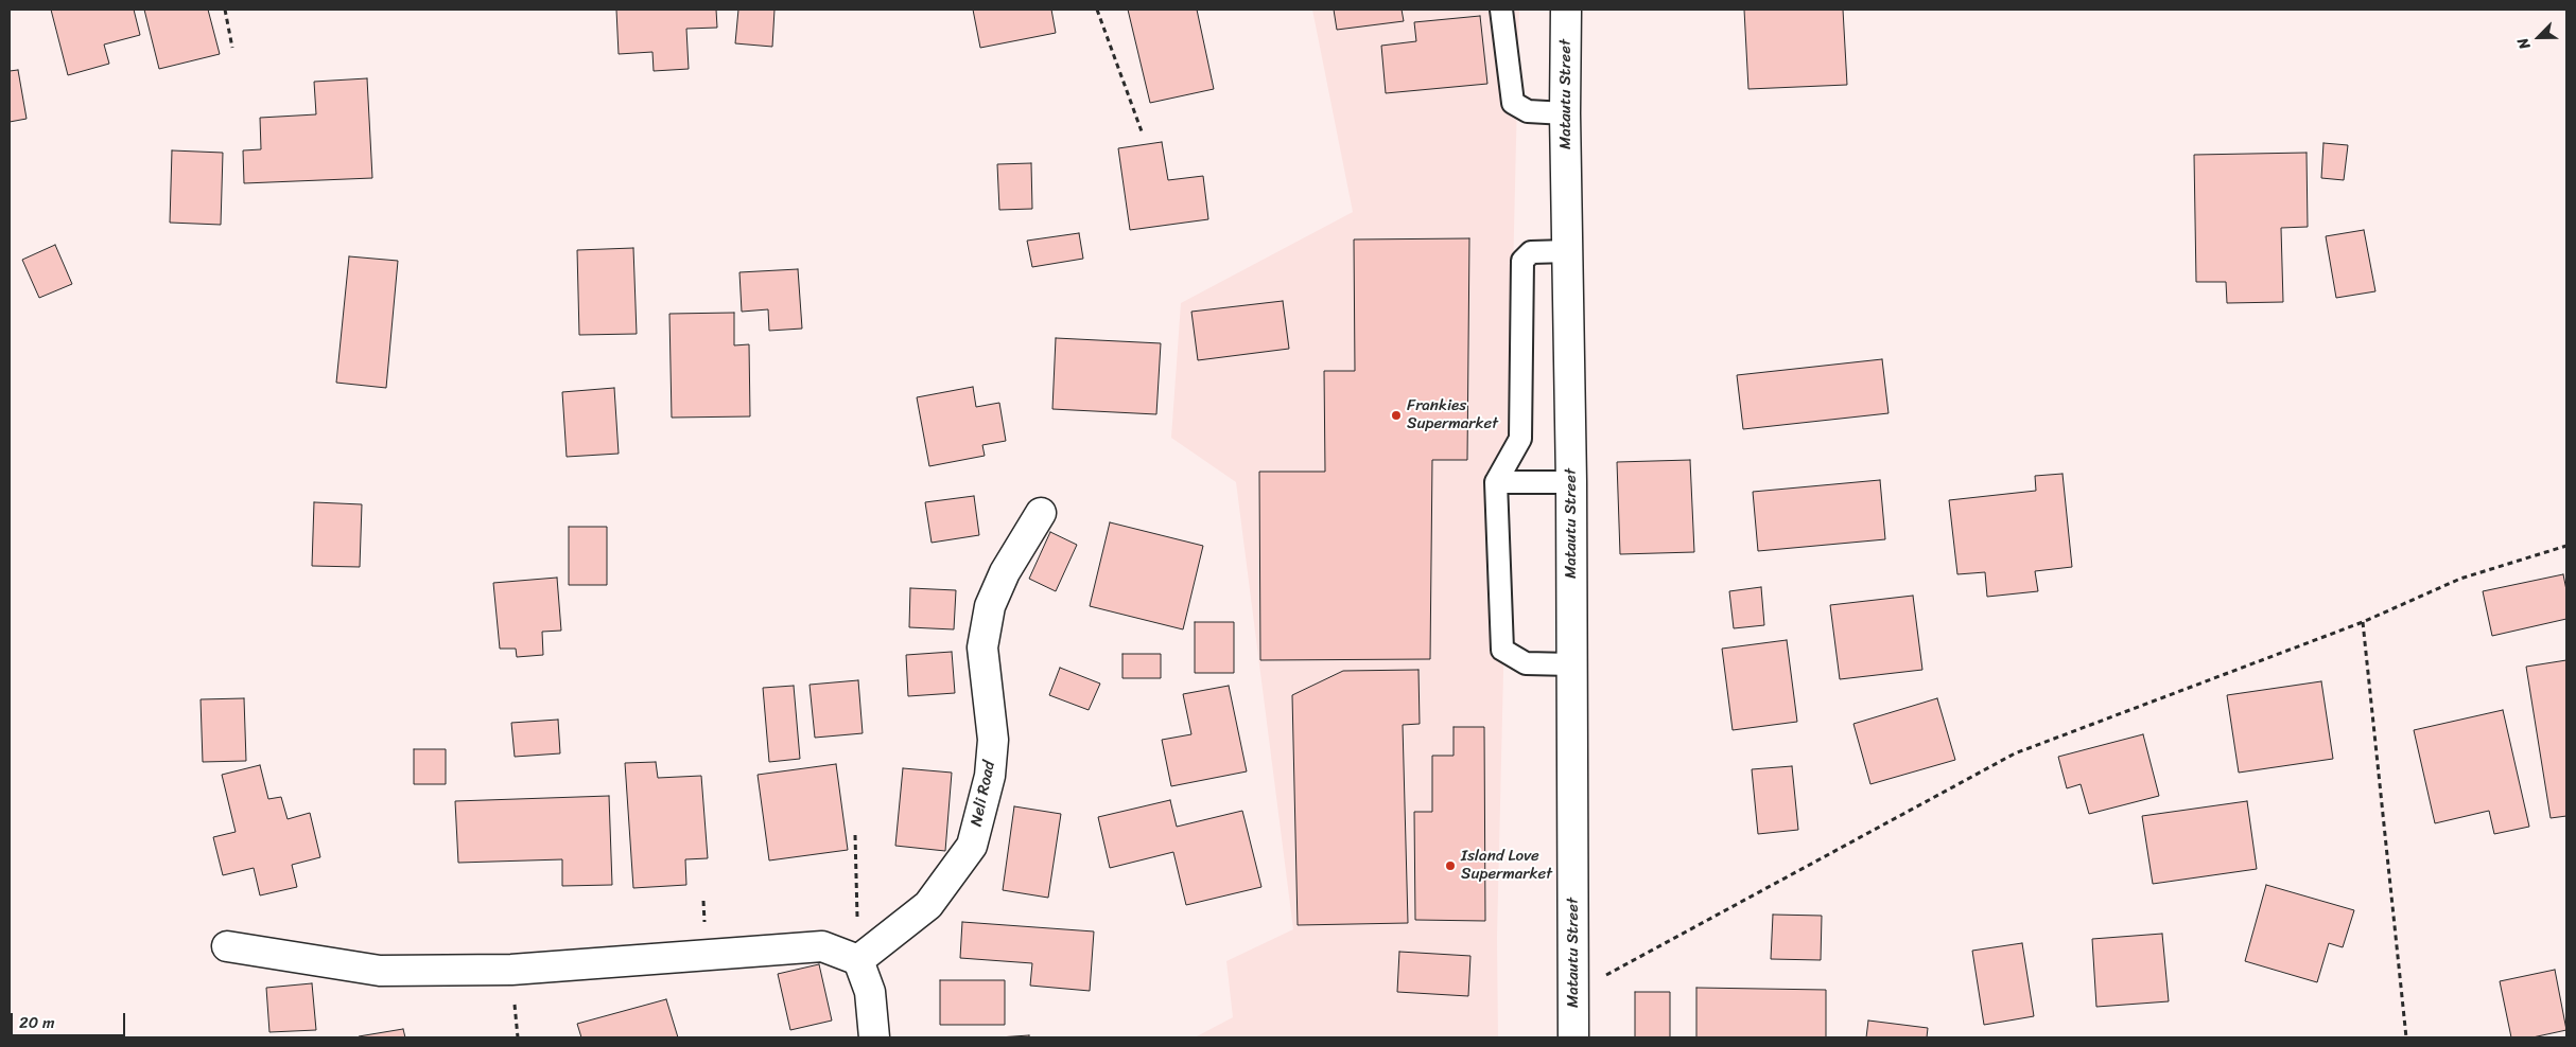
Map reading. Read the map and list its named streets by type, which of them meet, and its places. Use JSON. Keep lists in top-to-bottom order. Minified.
{"streets":{"street":["Matautu Street","Neli Road"]},"places":["Frankies Supermarket","Island Love Supermarket"],"scale_bar":"20 m","north":"bottom left"}
